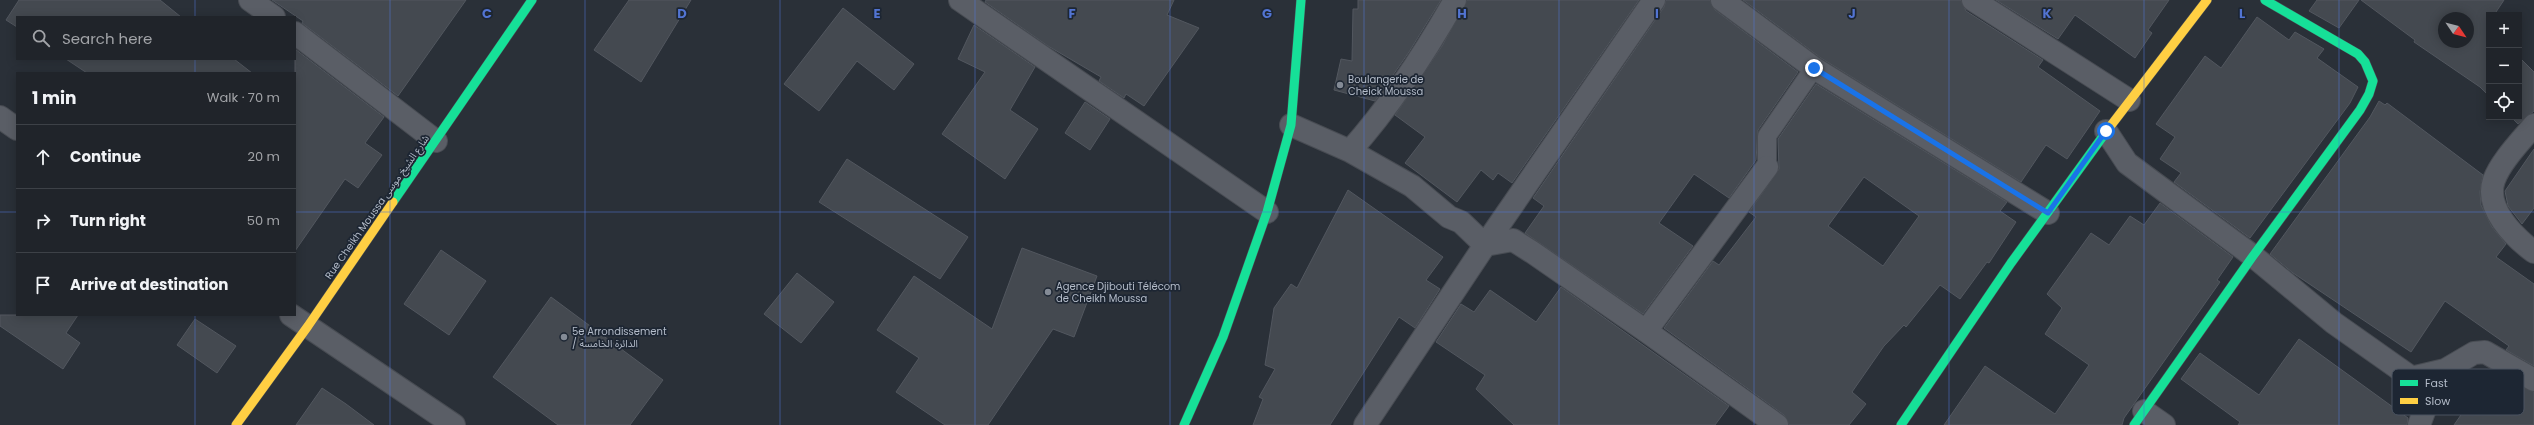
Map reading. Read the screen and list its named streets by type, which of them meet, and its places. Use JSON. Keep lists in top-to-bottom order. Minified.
{"streets":{"street":["Rue Cheikh Moussa شارع الشيخ موسى"]},"places":["Boulangerie de Cheick Moussa","Agence Djibouti Télécom de Cheikh Moussa","5e Arrondissement / الدائرة الخامسة"],"legend":["Fast","Slow"],"north":"bottom right","page":{"map_buttons":["+","−"],"search":"Search here","heading":["1 min","Walk · 70 m"],"list":[["Continue","20 m"],["Turn right","50 m"],"Arrive at destination"]},"grid":{"columns":["C","D","E","F","G","H","I","J","K","L"]}}
